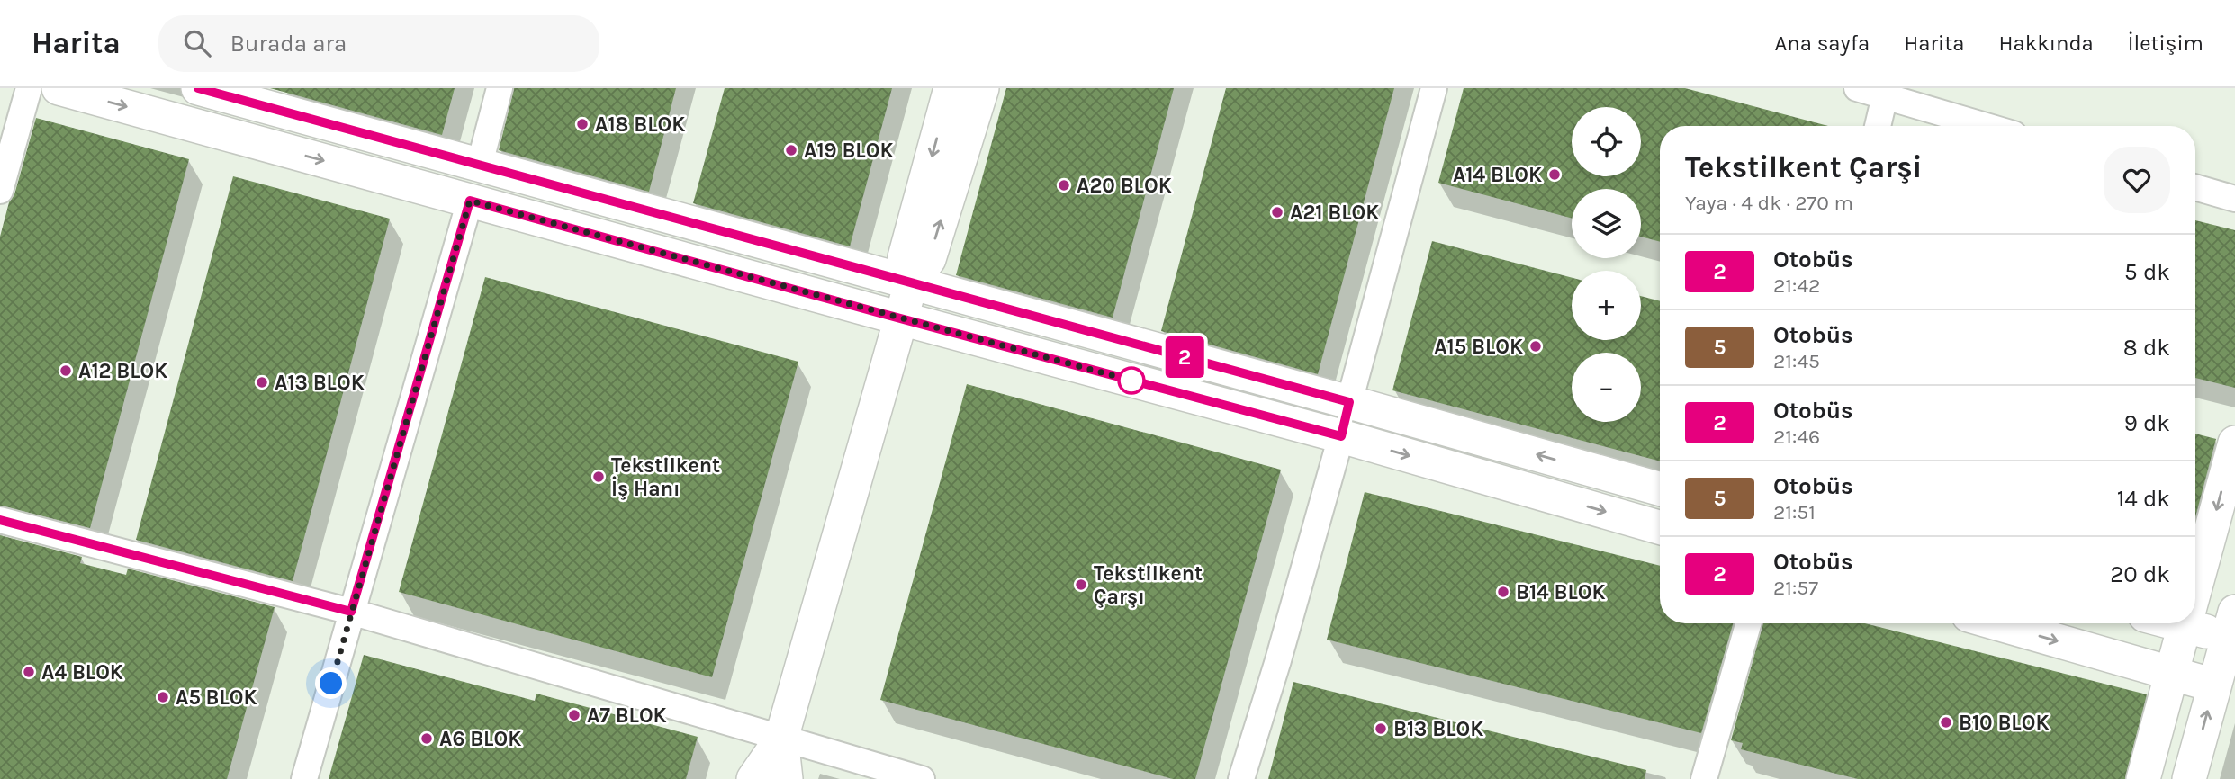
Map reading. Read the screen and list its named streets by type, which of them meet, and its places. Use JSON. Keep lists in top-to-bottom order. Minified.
{"places":["A18 BLOK","A19 BLOK","A14 BLOK","A20 BLOK","A21 BLOK","A15 BLOK","A12 BLOK","A13 BLOK","Tekstilkent İş Hanı","Tekstilkent Çarşı","B14 BLOK","A4 BLOK","A5 BLOK","A7 BLOK","B10 BLOK","B13 BLOK","A6 BLOK"],"lines":["bus line 2"],"page":{"header":"Harita","search":"Burada ara","nav":["Ana sayfa","Harita","Hakkında","İletişim"],"on_map":"2","map_buttons":["+","−"],"heading":["Tekstilkent Çarşi","Yaya · 4 dk · 270 m"],"list":[{"mark":"2","name":"Otobüs","note":"21:42","value":"5 dk"},{"mark":"5","name":"Otobüs","note":"21:45","value":"8 dk"},{"mark":"2","name":"Otobüs","note":"21:46","value":"9 dk"},{"mark":"5","name":"Otobüs","note":"21:51","value":"14 dk"},{"mark":"2","name":"Otobüs","note":"21:57","value":"20 dk"}]}}
